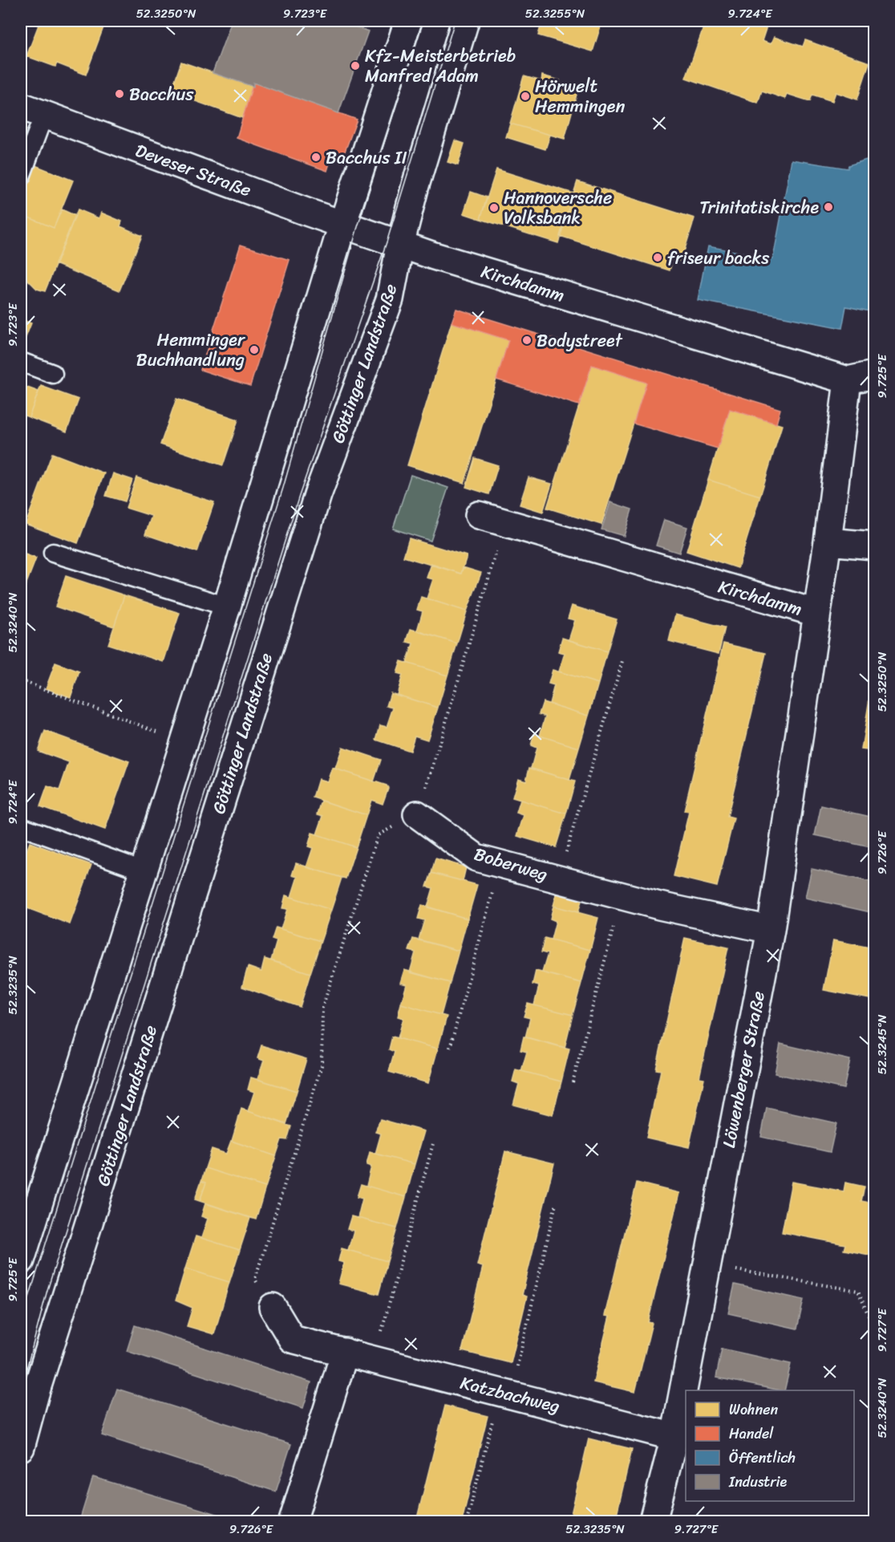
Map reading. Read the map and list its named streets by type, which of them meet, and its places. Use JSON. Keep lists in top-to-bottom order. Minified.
{"streets":{"street":["Deveser Straße","Kirchdamm","Göttinger Landstraße","Boberweg","Löwenberger Straße","Katzbachweg"]},"crossings":[["Deveser Straße","Kirchdamm"],["Kirchdamm","Göttinger Landstraße"],["Kirchdamm","Löwenberger Straße"],["Boberweg","Löwenberger Straße"],["Löwenberger Straße","Katzbachweg"]],"places":["Kfz-Meisterbetrieb Manfred Adam","Bacchus","Hörwelt Hemmingen","Bacchus II","Trinitatiskirche","Hannoversche Volksbank","friseur backs","Bodystreet","Hemminger Buchhandlung"],"legend":["Wohnen","Handel","Öffentlich","Industrie"],"coordinates":["52.3250°N","9.723°E","52.3255°N","9.724°E","9.725°E","52.3240°N","9.726°E","52.3235°N","52.3245°N","9.727°E"]}
